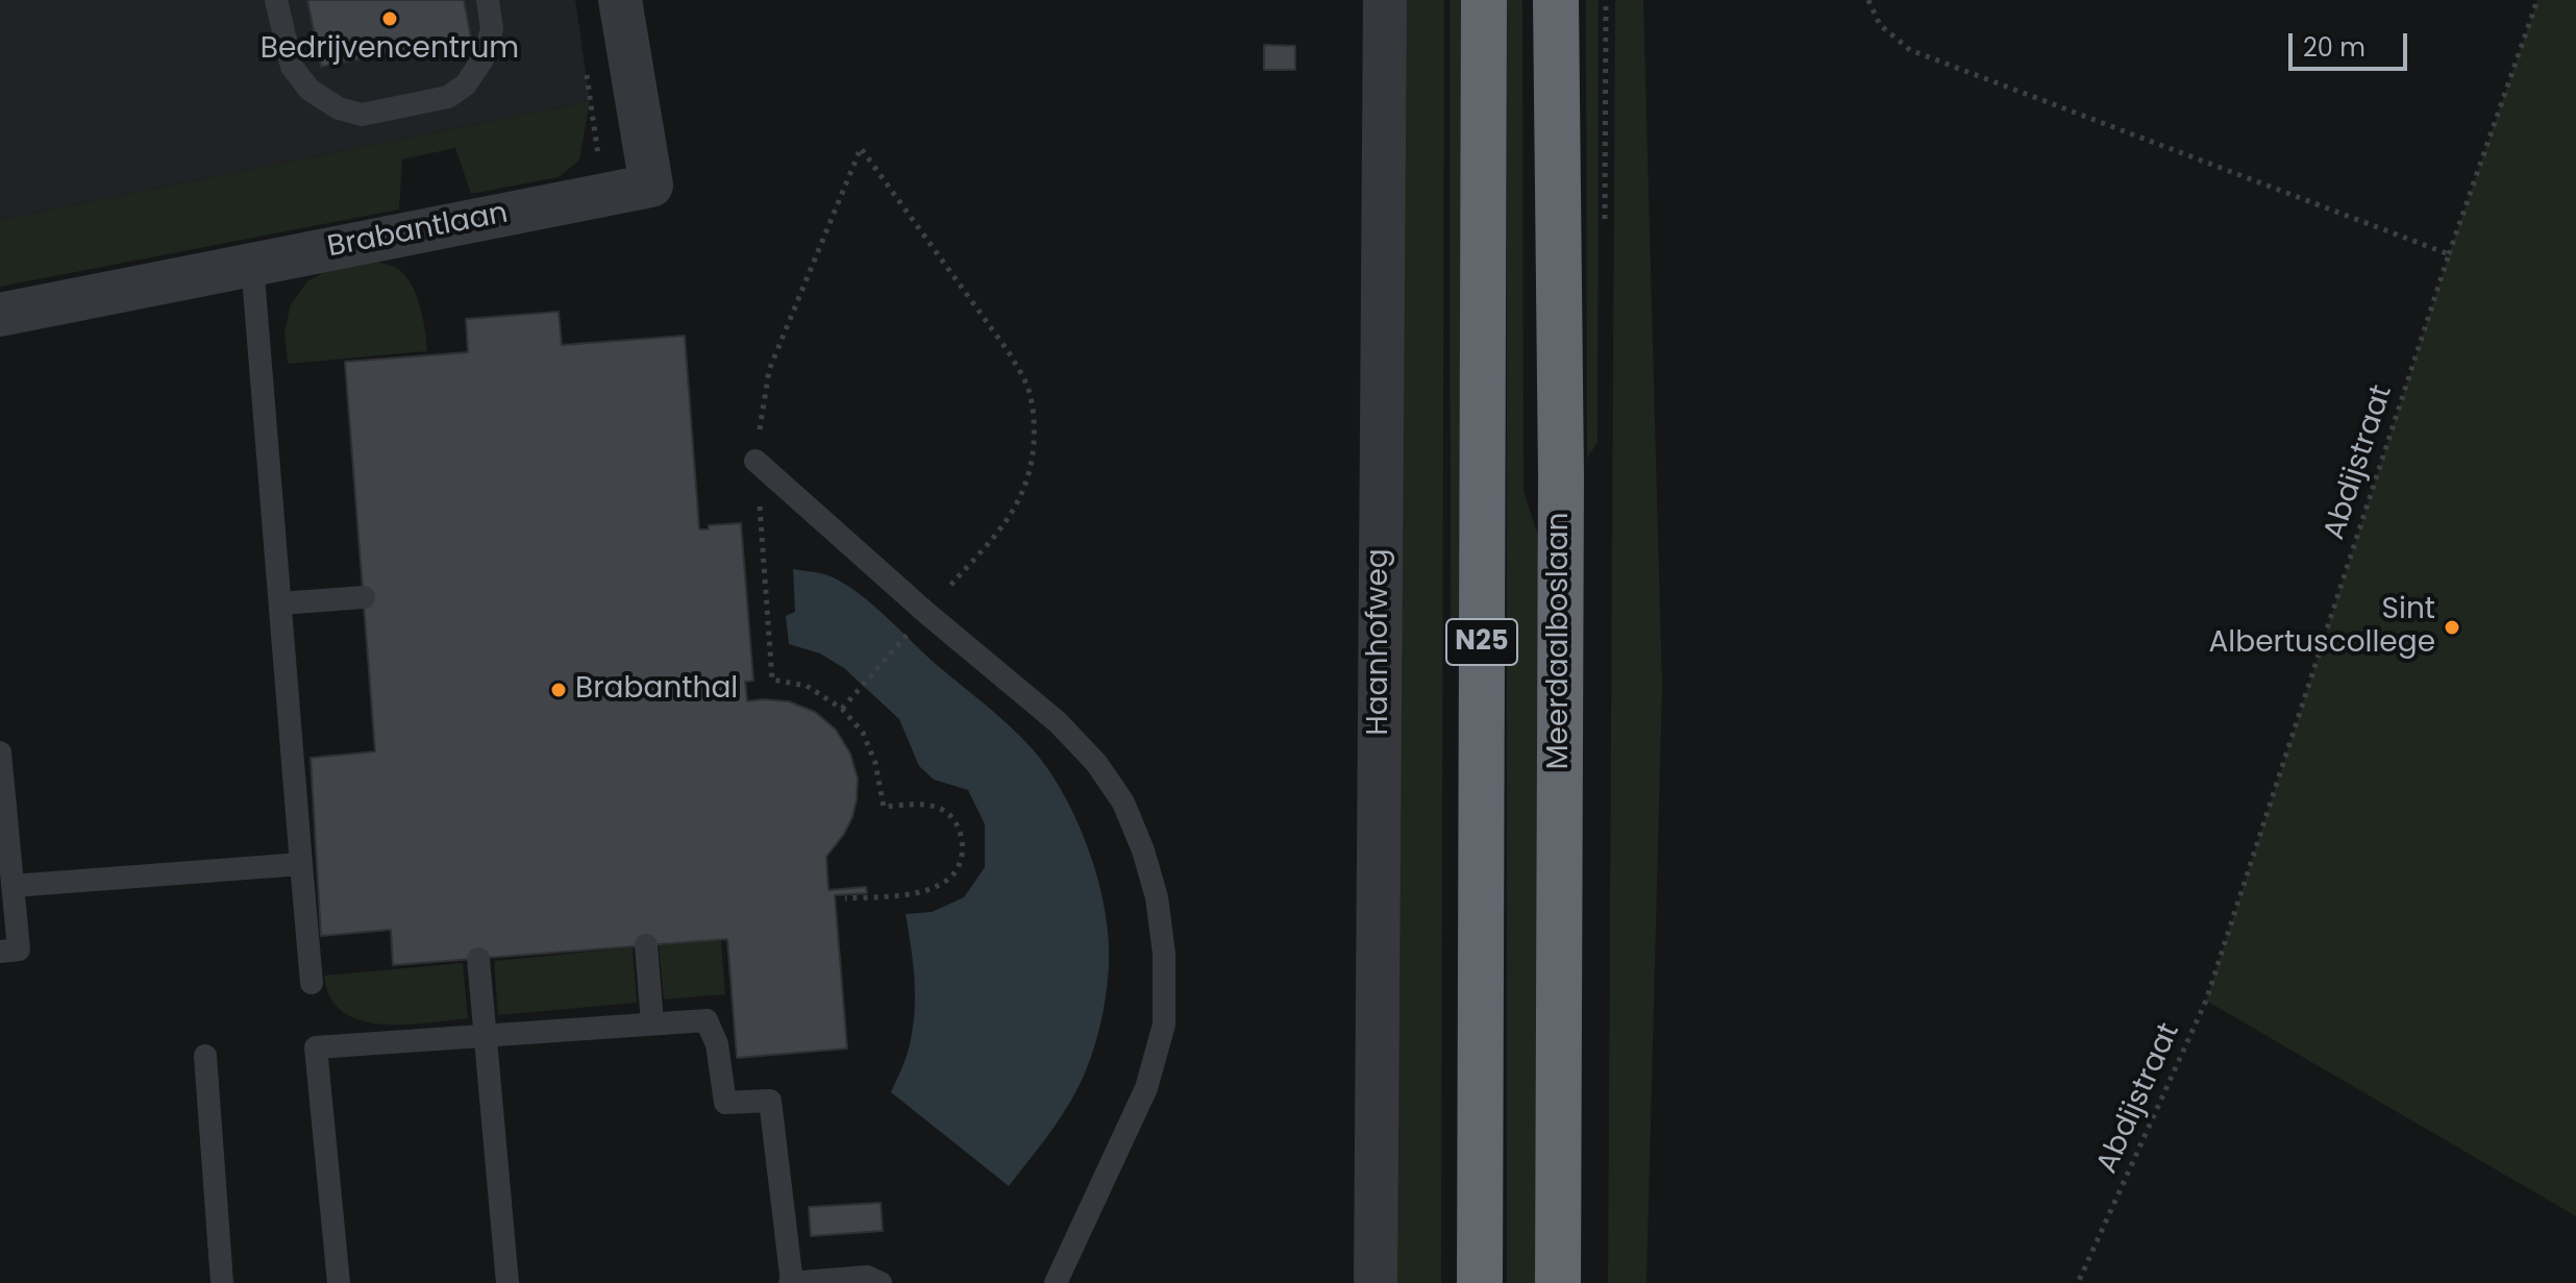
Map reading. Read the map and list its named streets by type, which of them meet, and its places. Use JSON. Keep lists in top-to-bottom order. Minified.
{"streets":{"highway":["Meerdaalboslaan","N25"],"street":["Brabantlaan","Haanhofweg"],"path":["Abdijstraat"]},"places":["Bedrijvencentrum","Sint Albertuscollege","Brabanthal"],"scale_bar":"20 m"}
